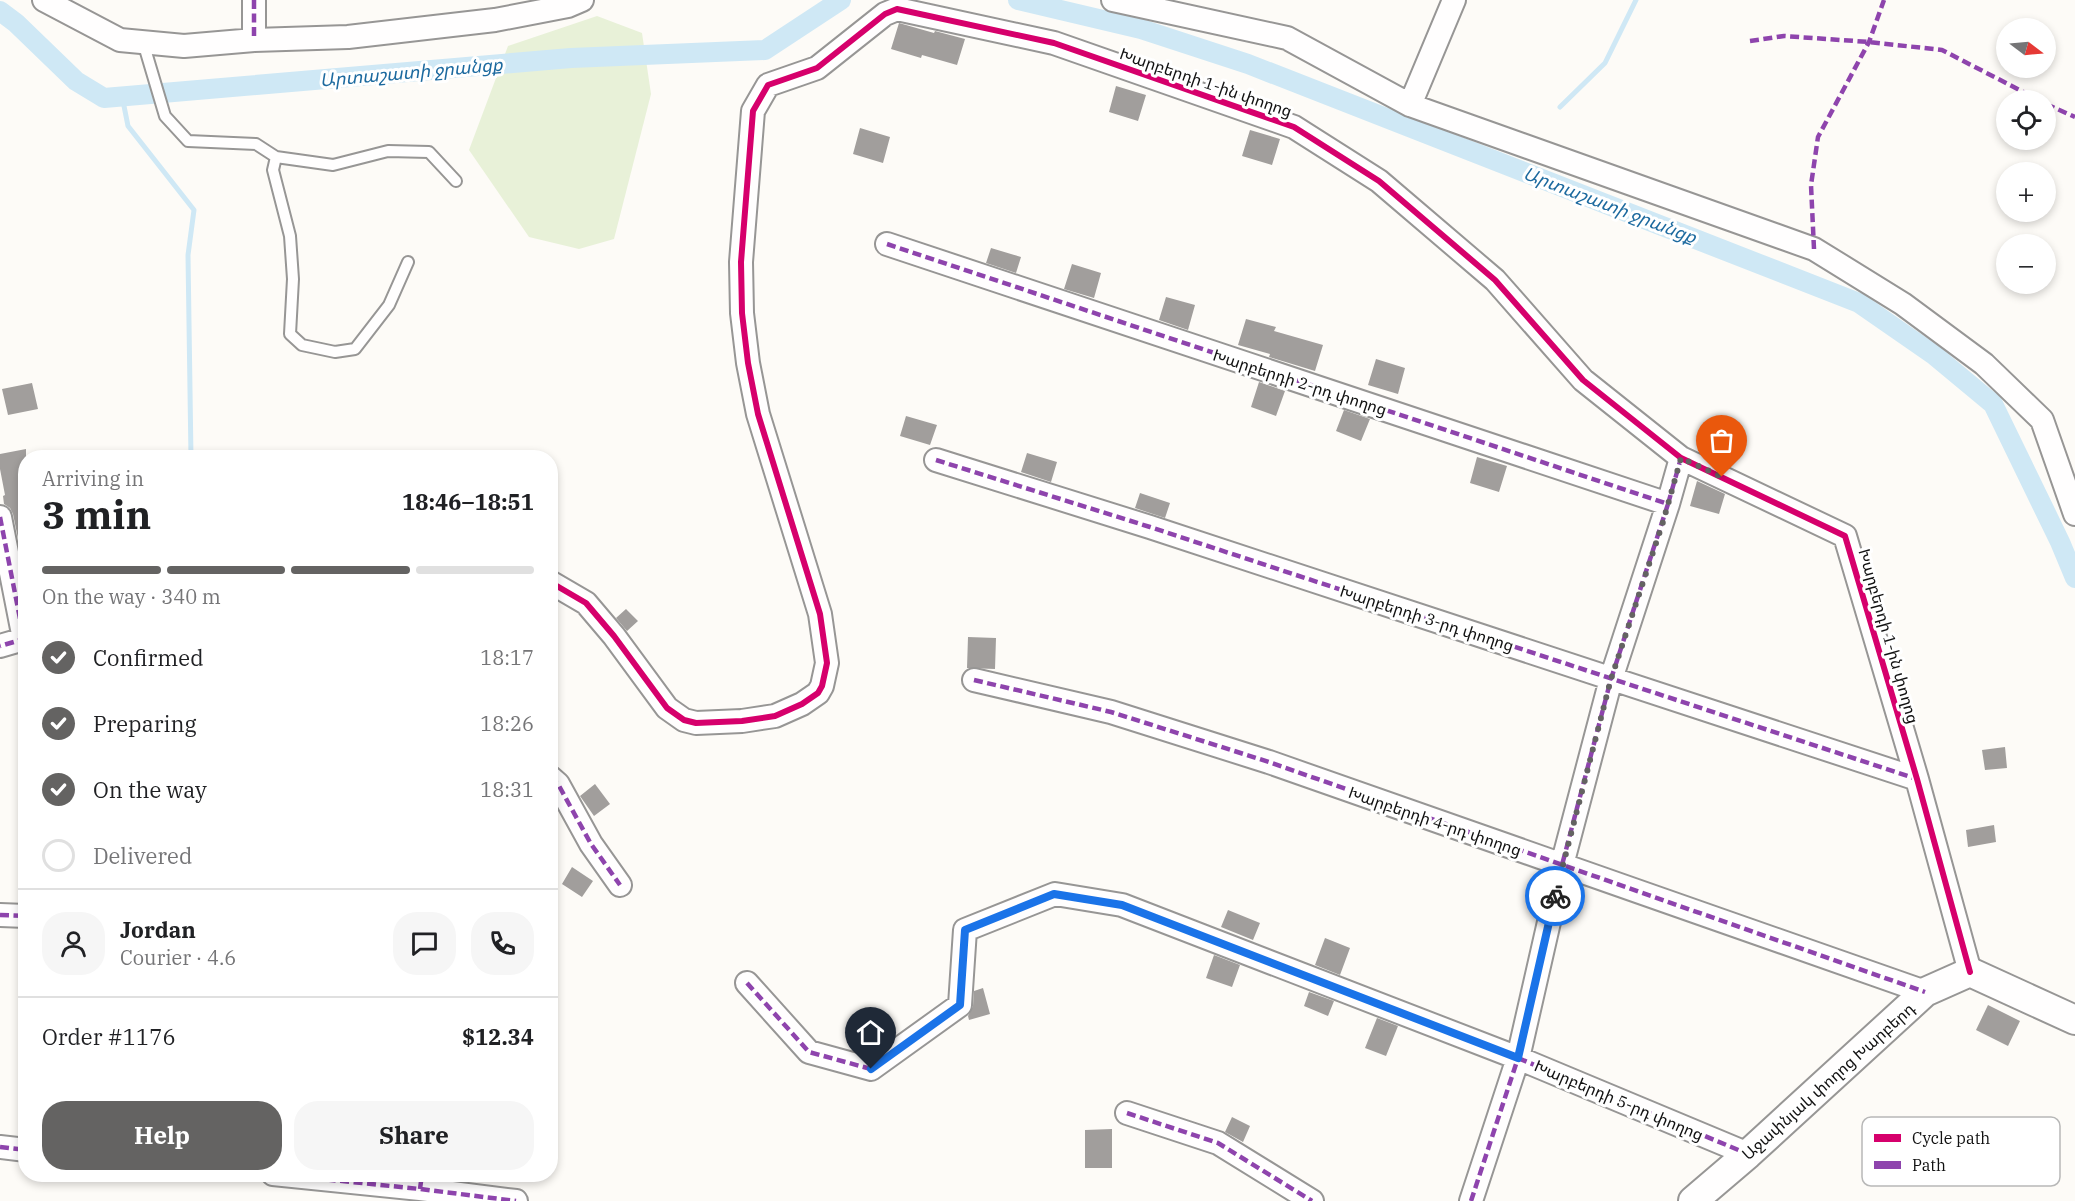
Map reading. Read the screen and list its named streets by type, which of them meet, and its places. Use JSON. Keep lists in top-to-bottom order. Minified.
{"streets":{"street":["Խարբերդի 1-ին փողոց","Խարբերդի 2-րդ փողոց","Խարբերդի 3-րդ փողոց","Խարբերդի 4-րդ փողոց","Աջափնյակ փողոց Խարբերդ","Խարբերդի 5-րդ փողոց"]},"crossings":[["Խարբերդի 1-ին փողոց","Խարբերդի 3-րդ փողոց"],["Խարբերդի 1-ին փողոց","Աջափնյակ փողոց Խարբերդ"],["Խարբերդի 4-րդ փողոց","Աջափնյակ փողոց Խարբերդ"],["Աջափնյակ փողոց Խարբերդ","Խարբերդի 5-րդ փողոց"]],"water":["Արտաշատի ջրանցք"],"legend":["Cycle path","Path"],"north":"right","page":{"map_buttons":["+","−"],"heading":["3 min","Arriving in","18:46–18:51"],"panel":["Jordan","Courier · 4.6","Order #1176","$12.34"],"bar":"On the way · 340 m","list":[["Confirmed","18:17"],["Preparing","18:26"],["On the way","18:31"],"Delivered"],"buttons":["Help","Share"]}}
